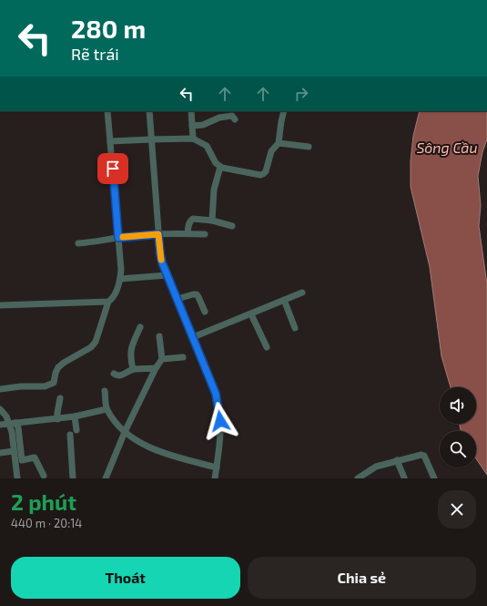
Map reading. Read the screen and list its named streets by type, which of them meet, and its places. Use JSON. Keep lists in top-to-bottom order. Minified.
{"water":["Sông Cầu"],"page":{"turn":["280 m","Rẽ trái"],"heading":["2 phút","440 m · 20:14"],"buttons":["Thoát","Chia sẻ"]}}
